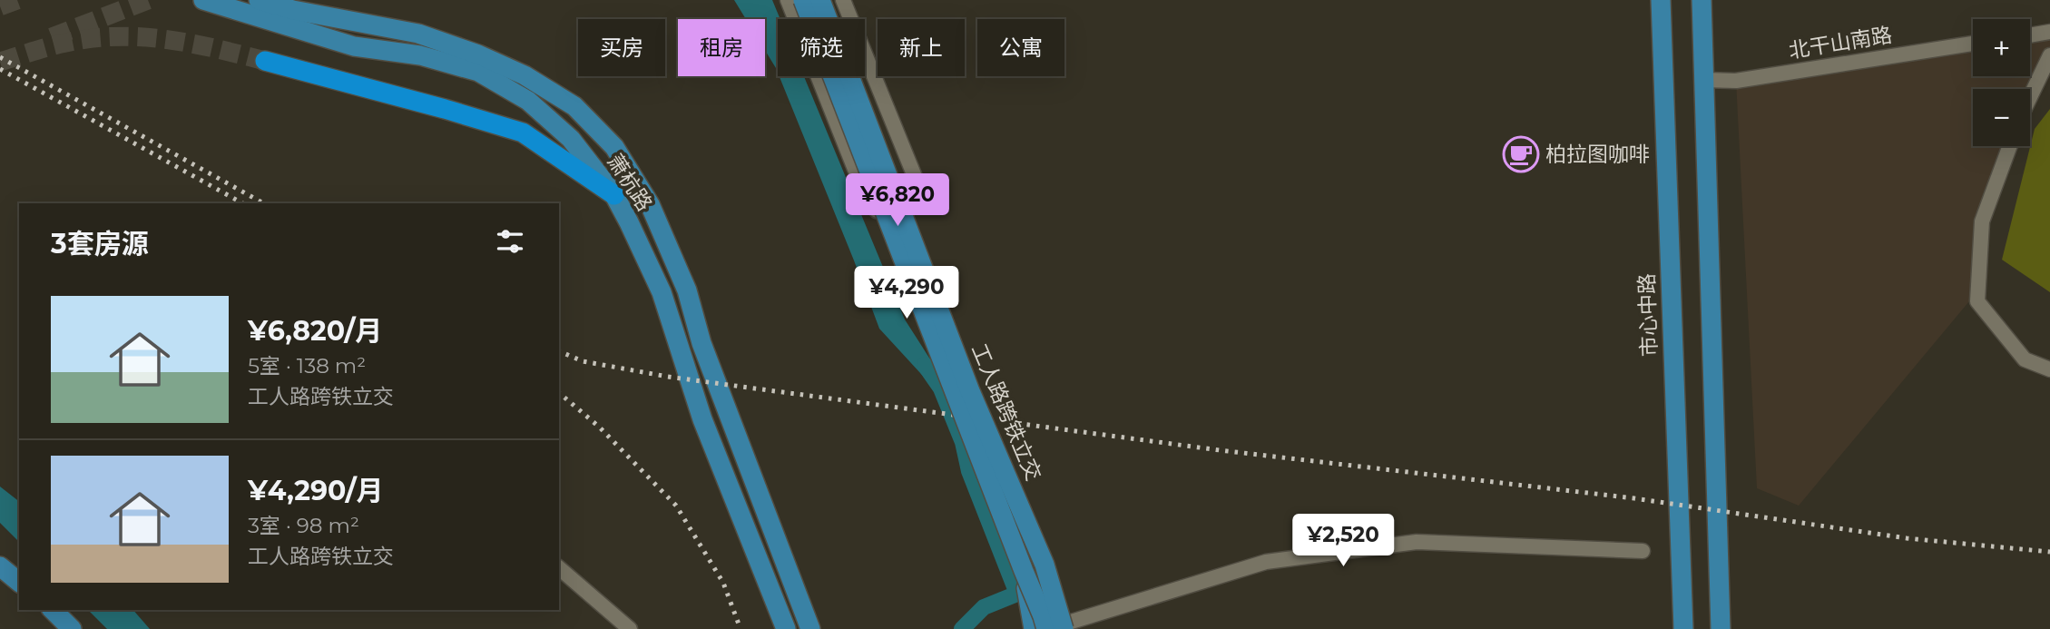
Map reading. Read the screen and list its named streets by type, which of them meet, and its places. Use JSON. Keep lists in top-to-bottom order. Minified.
{"streets":{"main road":["萧杭路","市心中路","工人路跨铁立交"],"street":["北干山南路"]},"places":{"cafe":["柏拉图咖啡"]},"page":{"map_buttons":["+","−"],"chip":["买房","租房","筛选","新上","公寓"],"price":["¥6,820","¥4,290","¥2,520"],"heading":"3套房源","list":[{"name":"¥6,820/月","note":"5室 · 138 m² · 工人路跨铁立交"},{"name":"¥4,290/月","note":"3室 · 98 m² · 工人路跨铁立交"}]}}
